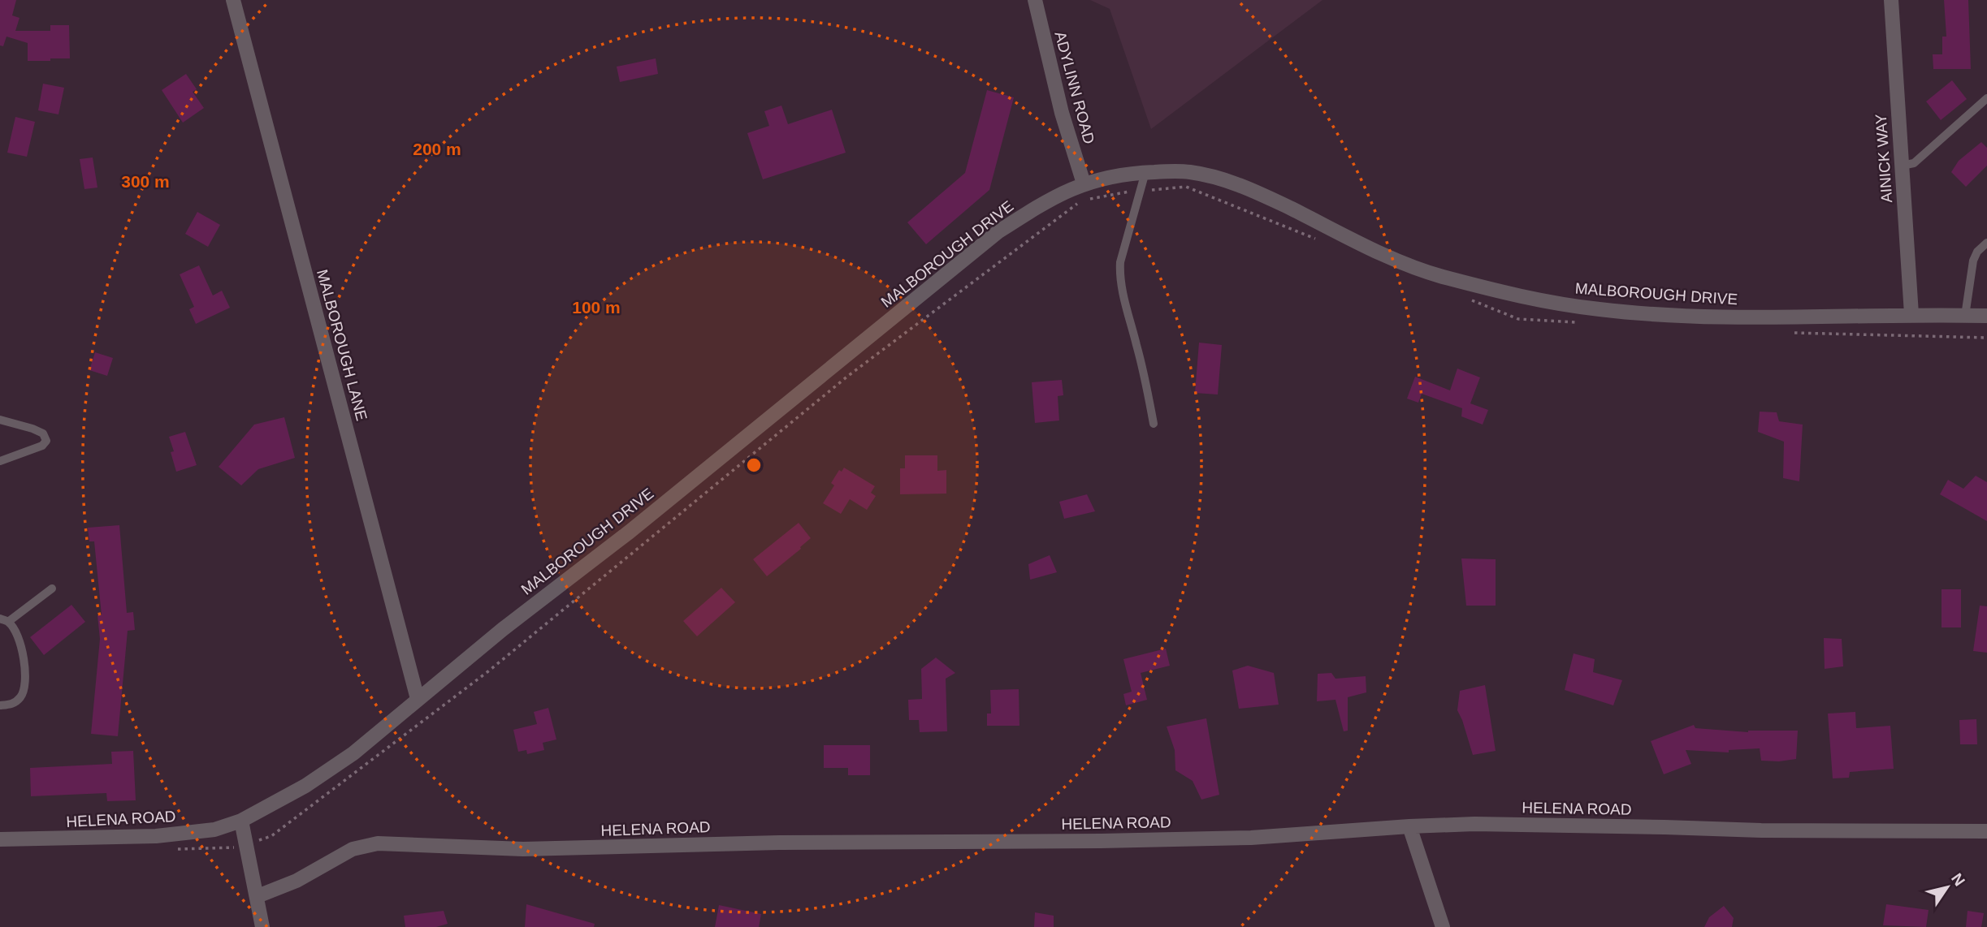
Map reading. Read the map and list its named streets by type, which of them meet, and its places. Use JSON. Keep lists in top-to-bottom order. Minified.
{"streets":{"street":["ADYLINN ROAD","AINICK WAY","MALBOROUGH DRIVE","MALBOROUGH LANE","HELENA ROAD"]},"crossings":[["ADYLINN ROAD","MALBOROUGH DRIVE"],["AINICK WAY","MALBOROUGH DRIVE"],["MALBOROUGH DRIVE","MALBOROUGH LANE"],["MALBOROUGH DRIVE","HELENA ROAD"]],"north":"top right","rings":["200 m","300 m","100 m"]}
